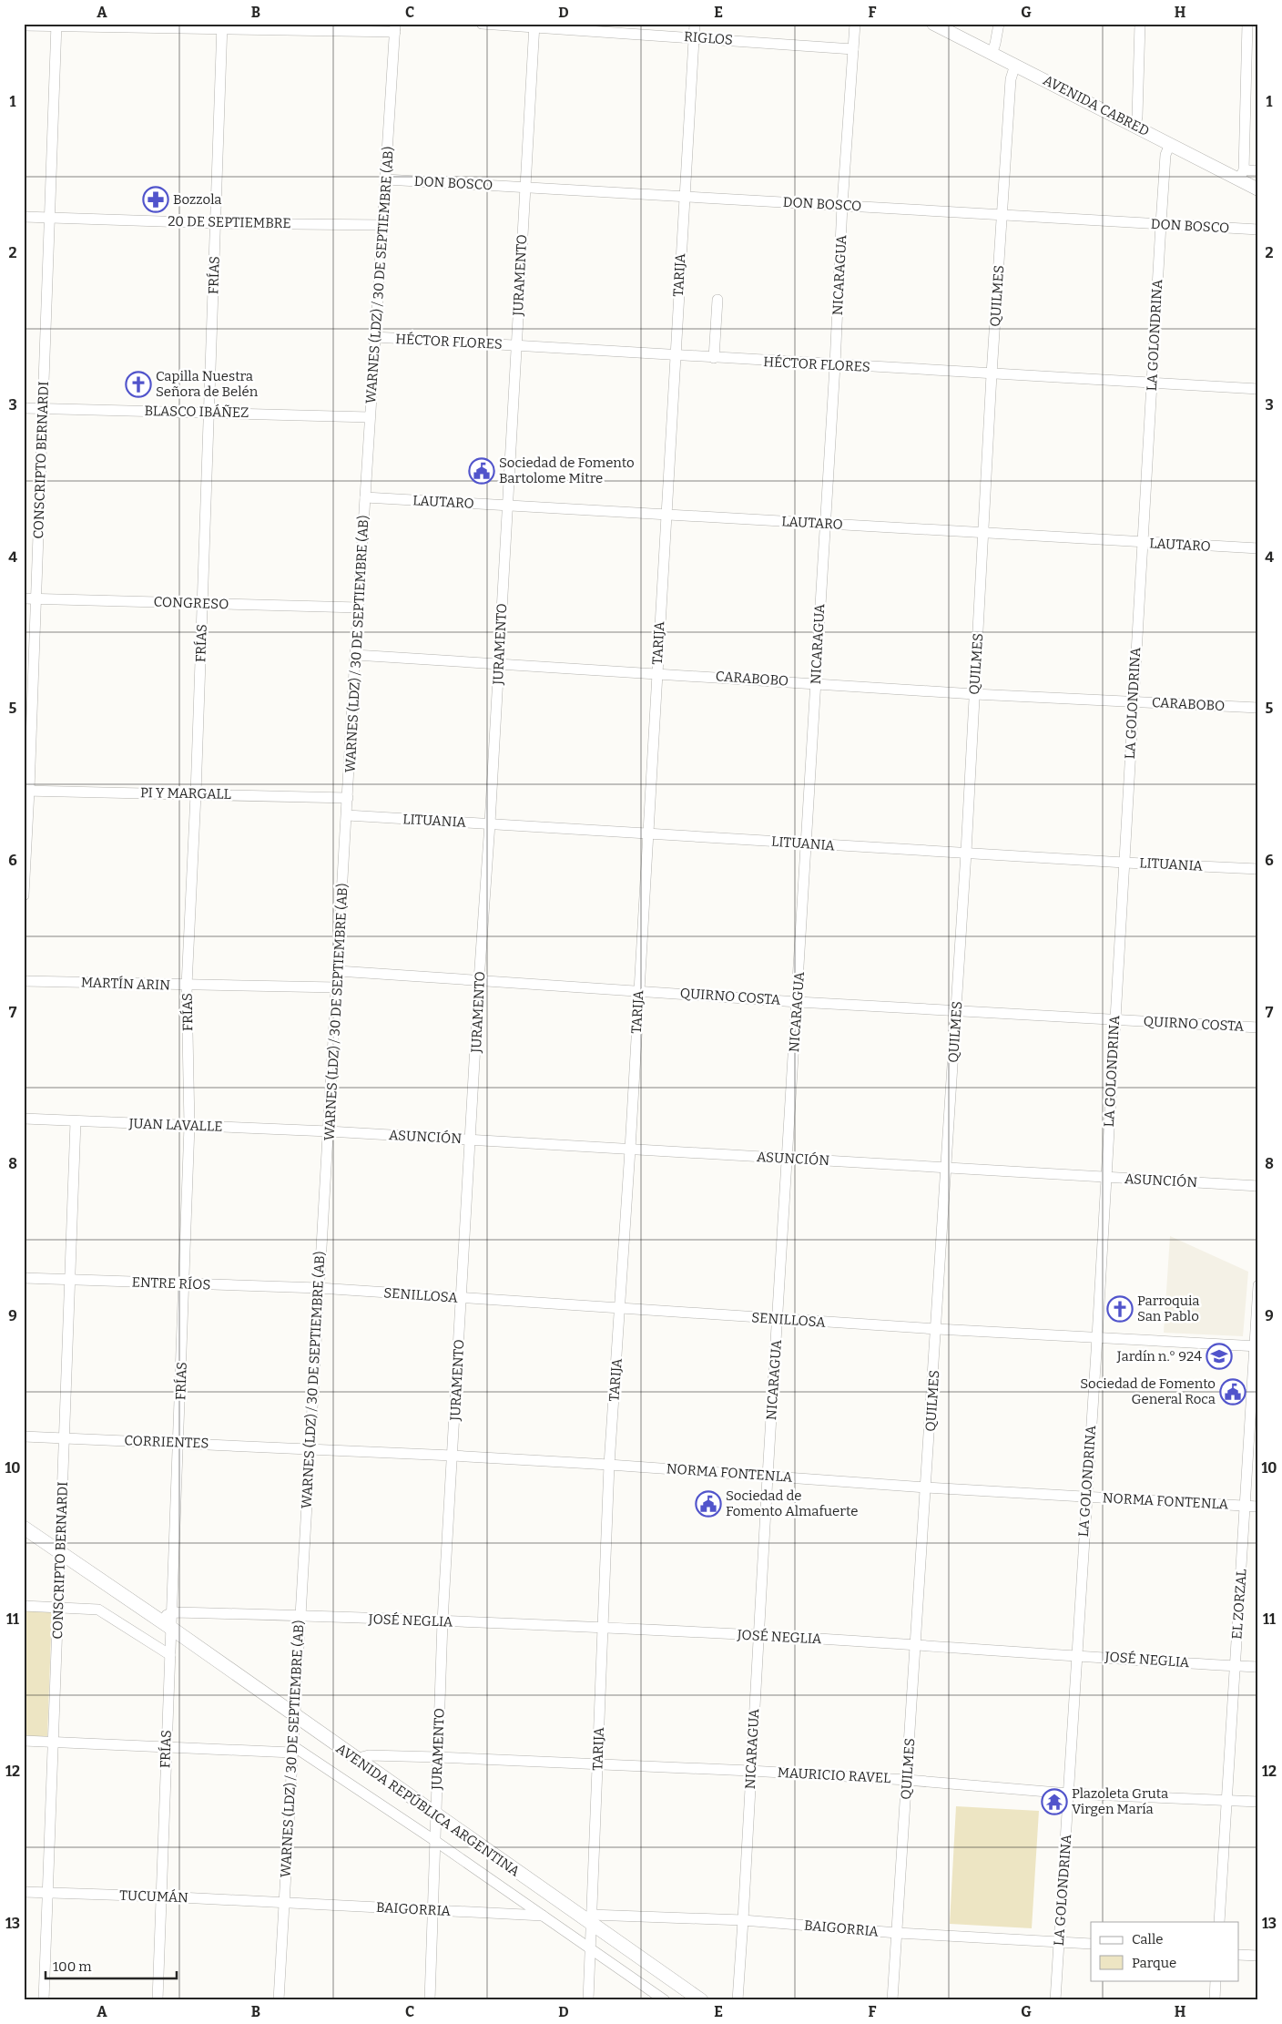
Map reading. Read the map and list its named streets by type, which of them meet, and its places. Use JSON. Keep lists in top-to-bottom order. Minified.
{"streets":{"main road":["AVENIDA REPÚBLICA ARGENTINA"],"street":["RIGLOS","AVENIDA CABRED","DON BOSCO","20 DE SEPTIEMBRE","FRÍAS","WARNES (LDZ) / 30 DE SEPTIEMBRE (AB)","JURAMENTO","TARIJA","NICARAGUA","QUILMES","LA GOLONDRINA","HÉCTOR FLORES","BLASCO IBÁÑEZ","CONSCRIPTO BERNARDI","LAUTARO","CONGRESO","CARABOBO","PI Y MARGALL","LITUANIA","MARTÍN ARIN","QUIRNO COSTA","JUAN LAVALLE","ASUNCIÓN","ENTRE RÍOS","SENILLOSA","CORRIENTES","NORMA FONTENLA","EL ZORZAL","JOSÉ NEGLIA","MAURICIO RAVEL","TUCUMÁN","BAIGORRIA"]},"crossings":[["RIGLOS","JURAMENTO"],["RIGLOS","TARIJA"],["RIGLOS","NICARAGUA"],["AVENIDA CABRED","QUILMES"],["AVENIDA CABRED","LA GOLONDRINA"],["DON BOSCO","WARNES (LDZ) / 30 DE SEPTIEMBRE (AB)"],["DON BOSCO","JURAMENTO"],["DON BOSCO","TARIJA"],["DON BOSCO","NICARAGUA"],["DON BOSCO","QUILMES"],["DON BOSCO","LA GOLONDRINA"],["20 DE SEPTIEMBRE","FRÍAS"],["20 DE SEPTIEMBRE","WARNES (LDZ) / 30 DE SEPTIEMBRE (AB)"],["20 DE SEPTIEMBRE","CONSCRIPTO BERNARDI"],["FRÍAS","BLASCO IBÁÑEZ"],["FRÍAS","CONGRESO"],["FRÍAS","PI Y MARGALL"],["FRÍAS","MARTÍN ARIN"],["FRÍAS","JUAN LAVALLE"],["FRÍAS","ENTRE RÍOS"],["FRÍAS","CORRIENTES"],["FRÍAS","JOSÉ NEGLIA"],["FRÍAS","AVENIDA REPÚBLICA ARGENTINA"],["FRÍAS","TUCUMÁN"],["WARNES (LDZ) / 30 DE SEPTIEMBRE (AB)","HÉCTOR FLORES"],["WARNES (LDZ) / 30 DE SEPTIEMBRE (AB)","BLASCO IBÁÑEZ"],["WARNES (LDZ) / 30 DE SEPTIEMBRE (AB)","LAUTARO"],["WARNES (LDZ) / 30 DE SEPTIEMBRE (AB)","CONGRESO"],["WARNES (LDZ) / 30 DE SEPTIEMBRE (AB)","CARABOBO"],["WARNES (LDZ) / 30 DE SEPTIEMBRE (AB)","PI Y MARGALL"],["WARNES (LDZ) / 30 DE SEPTIEMBRE (AB)","LITUANIA"],["WARNES (LDZ) / 30 DE SEPTIEMBRE (AB)","MARTÍN ARIN"],["WARNES (LDZ) / 30 DE SEPTIEMBRE (AB)","QUIRNO COSTA"],["WARNES (LDZ) / 30 DE SEPTIEMBRE (AB)","JUAN LAVALLE"],["WARNES (LDZ) / 30 DE SEPTIEMBRE (AB)","ASUNCIÓN"],["WARNES (LDZ) / 30 DE SEPTIEMBRE (AB)","ENTRE RÍOS"],["WARNES (LDZ) / 30 DE SEPTIEMBRE (AB)","SENILLOSA"],["WARNES (LDZ) / 30 DE SEPTIEMBRE (AB)","CORRIENTES"],["WARNES (LDZ) / 30 DE SEPTIEMBRE (AB)","NORMA FONTENLA"],["WARNES (LDZ) / 30 DE SEPTIEMBRE (AB)","JOSÉ NEGLIA"],["WARNES (LDZ) / 30 DE SEPTIEMBRE (AB)","AVENIDA REPÚBLICA ARGENTINA"],["WARNES (LDZ) / 30 DE SEPTIEMBRE (AB)","TUCUMÁN"],["WARNES (LDZ) / 30 DE SEPTIEMBRE (AB)","BAIGORRIA"],["JURAMENTO","HÉCTOR FLORES"],["JURAMENTO","LAUTARO"],["JURAMENTO","CARABOBO"],["JURAMENTO","LITUANIA"],["JURAMENTO","QUIRNO COSTA"],["JURAMENTO","ASUNCIÓN"],["JURAMENTO","SENILLOSA"],["JURAMENTO","NORMA FONTENLA"],["JURAMENTO","JOSÉ NEGLIA"],["JURAMENTO","MAURICIO RAVEL"],["JURAMENTO","AVENIDA REPÚBLICA ARGENTINA"],["JURAMENTO","BAIGORRIA"],["TARIJA","HÉCTOR FLORES"],["TARIJA","LAUTARO"],["TARIJA","CARABOBO"],["TARIJA","LITUANIA"],["TARIJA","QUIRNO COSTA"],["TARIJA","ASUNCIÓN"],["TARIJA","SENILLOSA"],["TARIJA","NORMA FONTENLA"],["TARIJA","JOSÉ NEGLIA"],["TARIJA","MAURICIO RAVEL"],["TARIJA","AVENIDA REPÚBLICA ARGENTINA"],["TARIJA","BAIGORRIA"],["NICARAGUA","HÉCTOR FLORES"],["NICARAGUA","LAUTARO"],["NICARAGUA","CARABOBO"],["NICARAGUA","LITUANIA"],["NICARAGUA","QUIRNO COSTA"],["NICARAGUA","ASUNCIÓN"],["NICARAGUA","SENILLOSA"],["NICARAGUA","NORMA FONTENLA"],["NICARAGUA","JOSÉ NEGLIA"],["NICARAGUA","MAURICIO RAVEL"],["NICARAGUA","BAIGORRIA"],["QUILMES","HÉCTOR FLORES"],["QUILMES","LAUTARO"],["QUILMES","CARABOBO"],["QUILMES","LITUANIA"],["QUILMES","QUIRNO COSTA"],["QUILMES","ASUNCIÓN"],["QUILMES","SENILLOSA"],["QUILMES","NORMA FONTENLA"],["QUILMES","JOSÉ NEGLIA"],["QUILMES","MAURICIO RAVEL"],["QUILMES","BAIGORRIA"],["LA GOLONDRINA","HÉCTOR FLORES"],["LA GOLONDRINA","LAUTARO"],["LA GOLONDRINA","CARABOBO"],["LA GOLONDRINA","LITUANIA"],["LA GOLONDRINA","QUIRNO COSTA"],["LA GOLONDRINA","ASUNCIÓN"],["LA GOLONDRINA","SENILLOSA"],["LA GOLONDRINA","NORMA FONTENLA"],["LA GOLONDRINA","JOSÉ NEGLIA"],["LA GOLONDRINA","MAURICIO RAVEL"],["LA GOLONDRINA","BAIGORRIA"],["BLASCO IBÁÑEZ","CONSCRIPTO BERNARDI"],["CONSCRIPTO BERNARDI","CONGRESO"],["CONSCRIPTO BERNARDI","PI Y MARGALL"],["CONSCRIPTO BERNARDI","JUAN LAVALLE"],["CONSCRIPTO BERNARDI","ENTRE RÍOS"],["CONSCRIPTO BERNARDI","CORRIENTES"],["CONSCRIPTO BERNARDI","AVENIDA REPÚBLICA ARGENTINA"],["CONSCRIPTO BERNARDI","TUCUMÁN"],["JUAN LAVALLE","ASUNCIÓN"],["ENTRE RÍOS","SENILLOSA"],["SENILLOSA","EL ZORZAL"],["CORRIENTES","NORMA FONTENLA"],["NORMA FONTENLA","EL ZORZAL"],["EL ZORZAL","JOSÉ NEGLIA"],["EL ZORZAL","MAURICIO RAVEL"],["MAURICIO RAVEL","AVENIDA REPÚBLICA ARGENTINA"],["AVENIDA REPÚBLICA ARGENTINA","BAIGORRIA"],["TUCUMÁN","BAIGORRIA"]],"places":{"pharmacy":["Bozzola"],"church":["Capilla Nuestra Señora de Belén","Parroquia San Pablo"],"public building":["Sociedad de Fomento Bartolome Mitre","Sociedad de Fomento General Roca","Sociedad de Fomento Almafuerte"],"school or university":["Jardín n.° 924"],"temple":["Plazoleta Gruta Virgen María"]},"legend":["Calle","Parque"],"scale_bar":"100 m","grid":{"columns":["A","B","C","D","E","F","G","H"],"rows":["1","2","3","4","5","6","7","8","9","10","11","12","13"]}}
